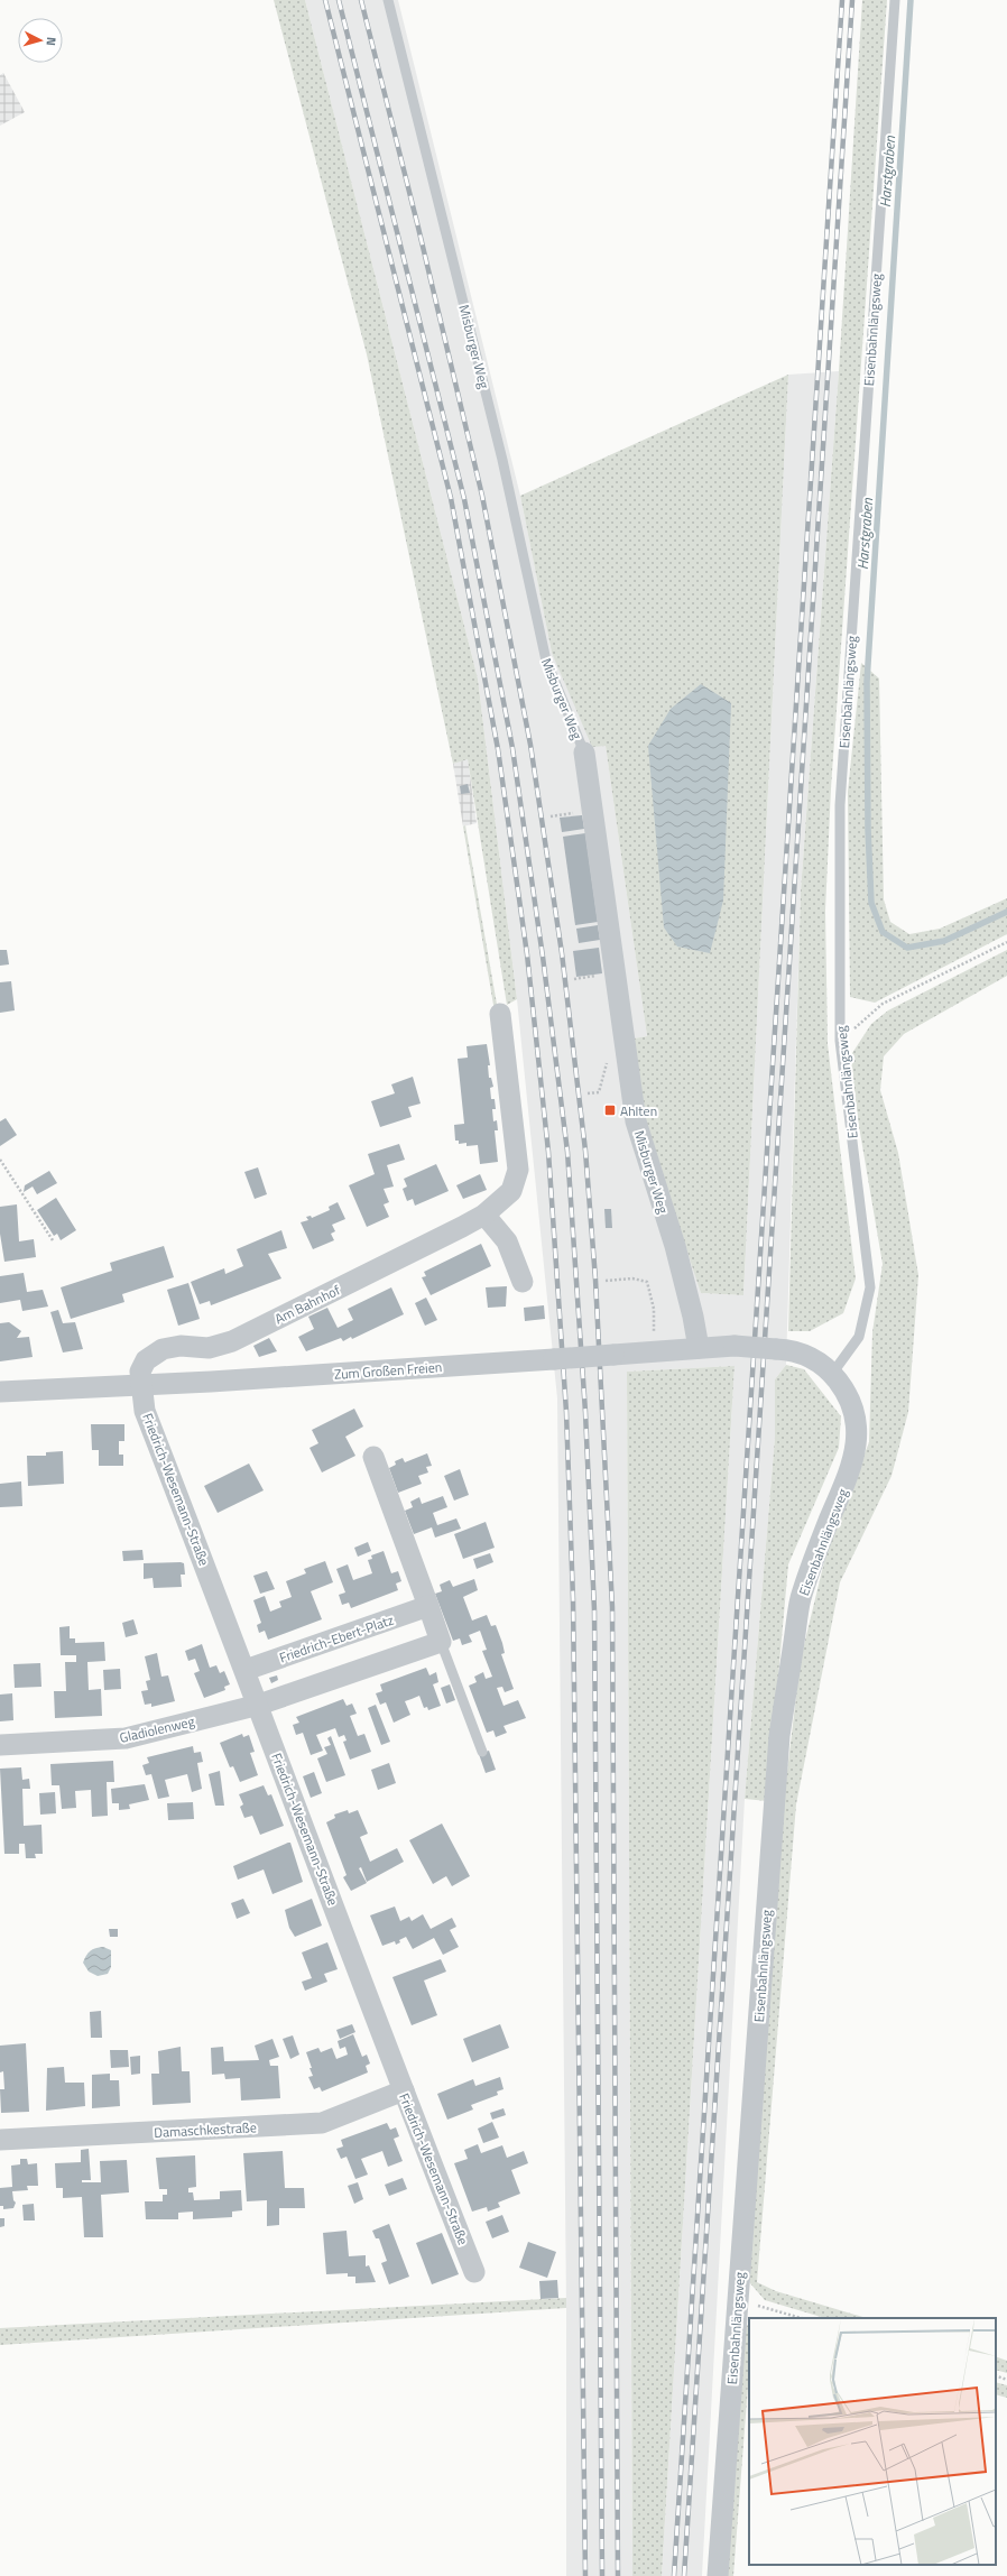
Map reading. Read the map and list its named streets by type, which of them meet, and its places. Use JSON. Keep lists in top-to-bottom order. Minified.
{"streets":{"street":["Eisenbahnlängsweg","Misburger Weg","Am Bahnhof","Zum Großen Freien","Friedrich-Wesemann-Straße","Friedrich-Ebert-Platz","Gladiolenweg","Damaschkestraße"]},"crossings":[["Eisenbahnlängsweg","Zum Großen Freien"],["Misburger Weg","Zum Großen Freien"],["Am Bahnhof","Zum Großen Freien"],["Am Bahnhof","Friedrich-Wesemann-Straße"],["Zum Großen Freien","Friedrich-Wesemann-Straße"],["Friedrich-Wesemann-Straße","Friedrich-Ebert-Platz"],["Friedrich-Wesemann-Straße","Gladiolenweg"],["Friedrich-Wesemann-Straße","Damaschkestraße"]],"water":["Harstgraben"],"places":{"transit":["Ahlten"]},"north":"right"}
